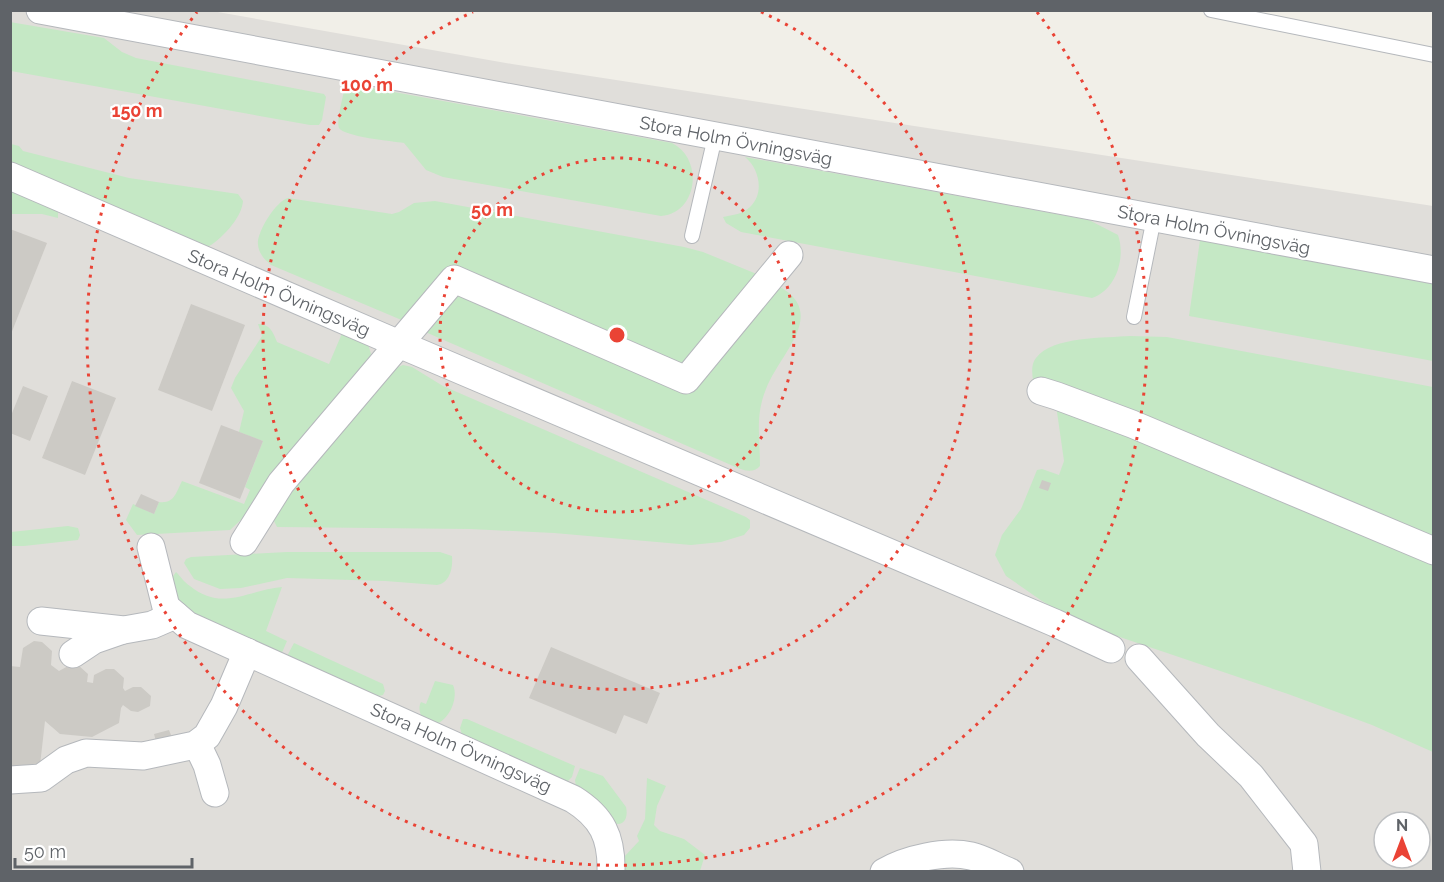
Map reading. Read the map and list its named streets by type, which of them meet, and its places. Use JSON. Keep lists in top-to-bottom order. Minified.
{"streets":{"street":["Stora Holm Övningsväg"]},"scale_bar":"50 m","north":"top","rings":["100 m","150 m","50 m"]}
